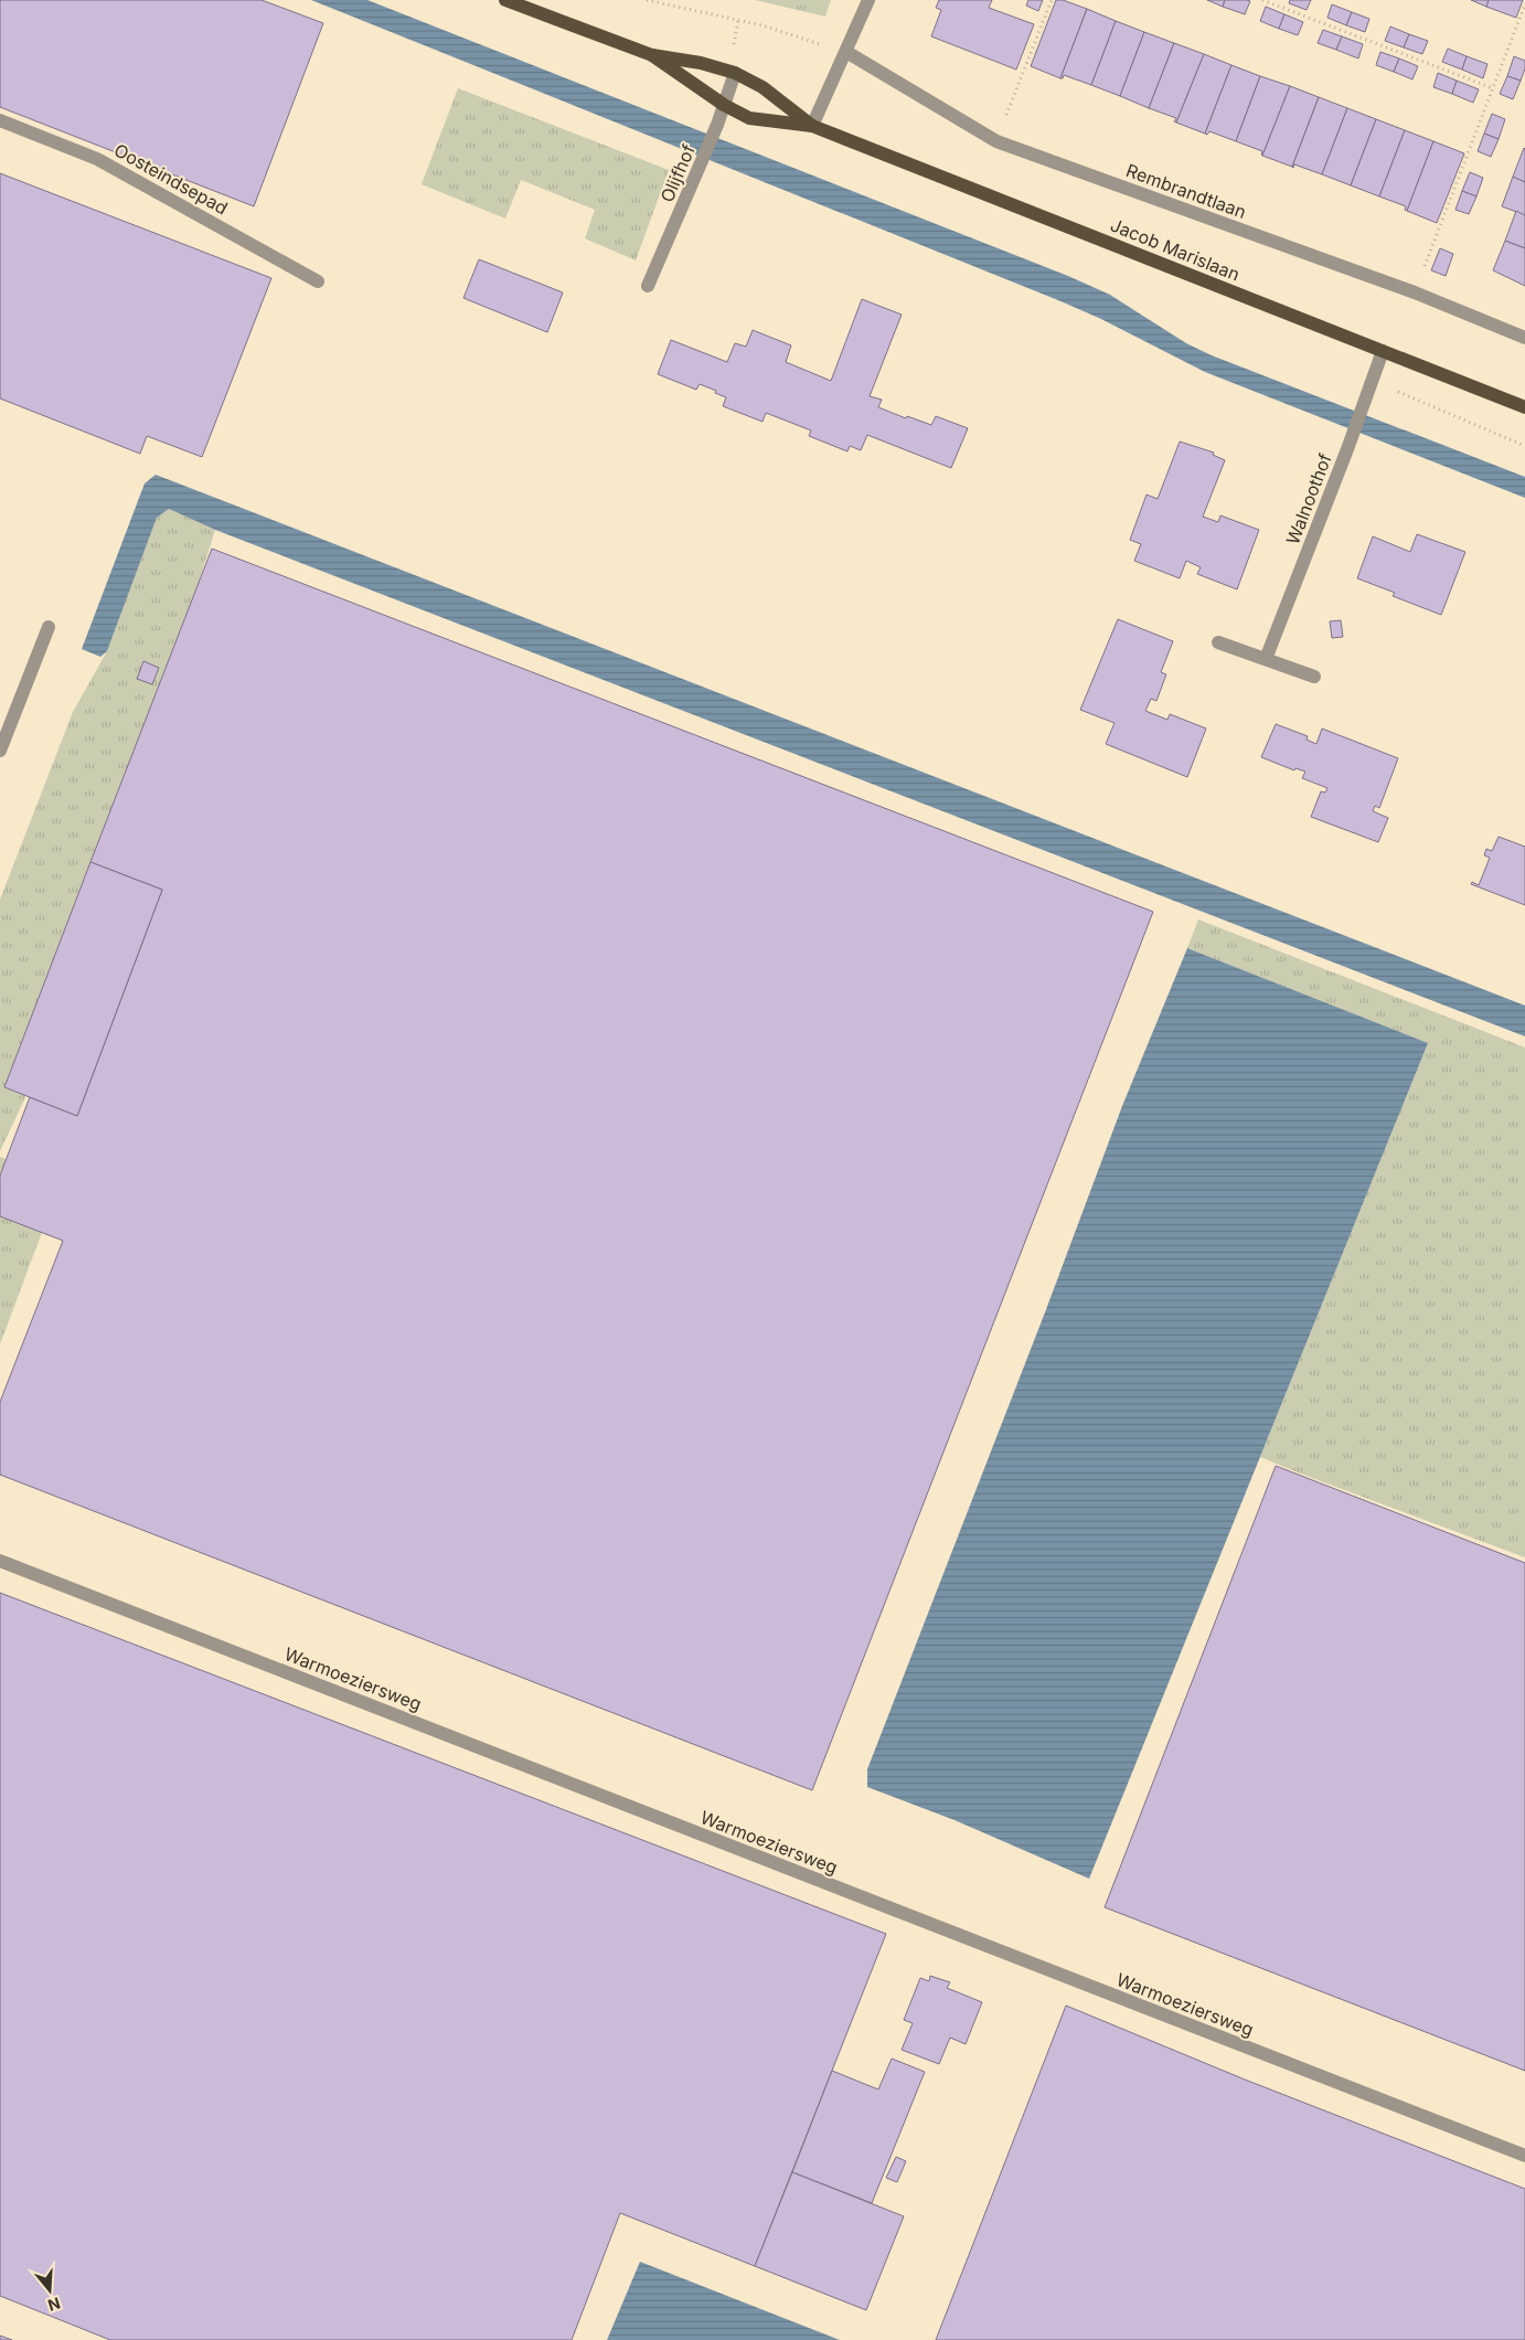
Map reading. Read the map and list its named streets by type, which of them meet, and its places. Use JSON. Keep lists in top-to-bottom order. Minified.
{"streets":{"main road":["Jacob Marislaan"],"street":["Olijfhof","Oosteindsepad","Rembrandtlaan","Walnoothof","Warmoeziersweg"]},"crossings":[["Olijfhof","Jacob Marislaan"],["Jacob Marislaan","Walnoothof"]],"north":"bottom"}
